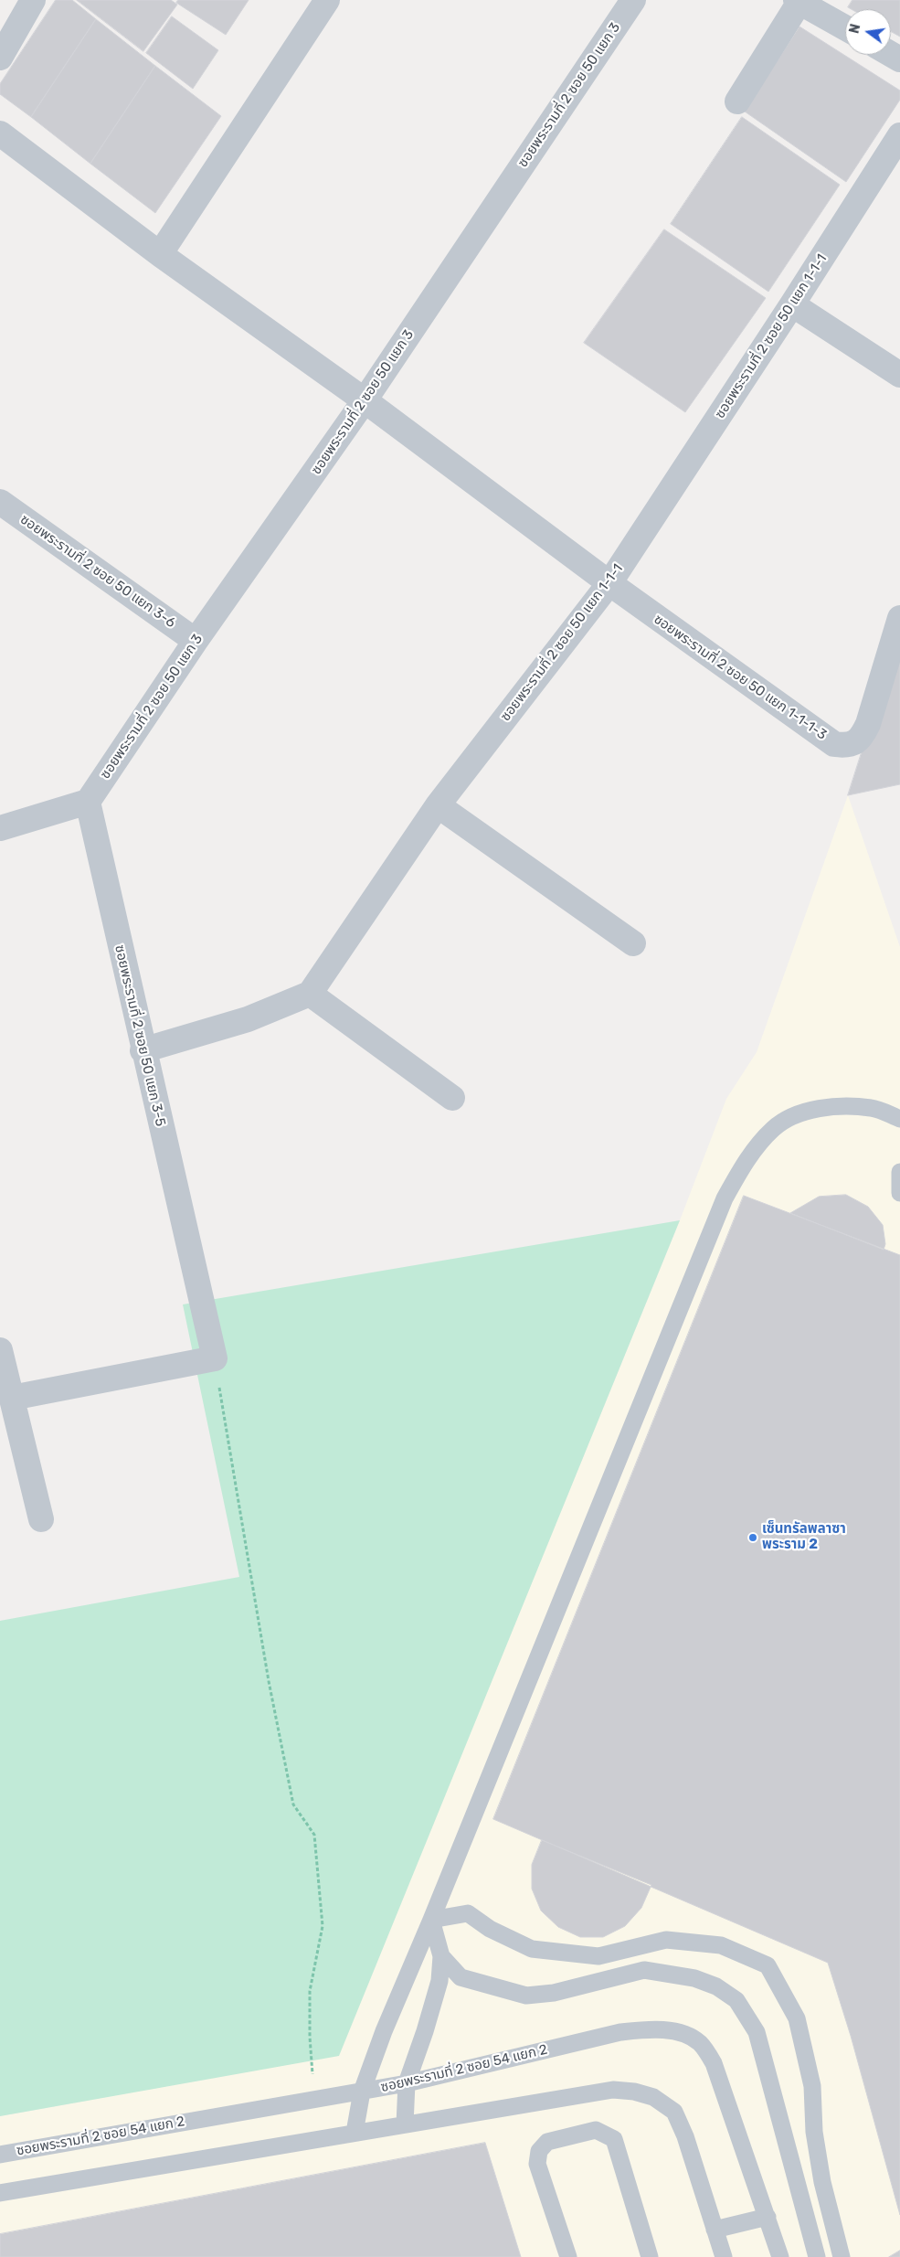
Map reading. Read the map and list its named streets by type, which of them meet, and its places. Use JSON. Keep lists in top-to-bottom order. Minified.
{"streets":{"street":["ซอยพระรามที่ 2 ซอย 50 แยก 3","ซอยพระรามที่ 2 ซอย 50 แยก 1-1-1","ซอยพระรามที่ 2 ซอย 50 แยก 3-6","ซอยพระรามที่ 2 ซอย 50 แยก 1-1-1-3","ซอยพระรามที่ 2 ซอย 50 แยก 3-5"],"lane":["ซอยพระรามที่ 2 ซอย 54 แยก 2"]},"crossings":[["ซอยพระรามที่ 2 ซอย 50 แยก 3","ซอยพระรามที่ 2 ซอย 50 แยก 3-6"],["ซอยพระรามที่ 2 ซอย 50 แยก 3","ซอยพระรามที่ 2 ซอย 50 แยก 1-1-1-3"],["ซอยพระรามที่ 2 ซอย 50 แยก 3","ซอยพระรามที่ 2 ซอย 50 แยก 3-5"],["ซอยพระรามที่ 2 ซอย 50 แยก 1-1-1","ซอยพระรามที่ 2 ซอย 50 แยก 1-1-1-3"]],"places":["เซ็นทรัลพลาซา พระราม 2"],"north":"left"}
